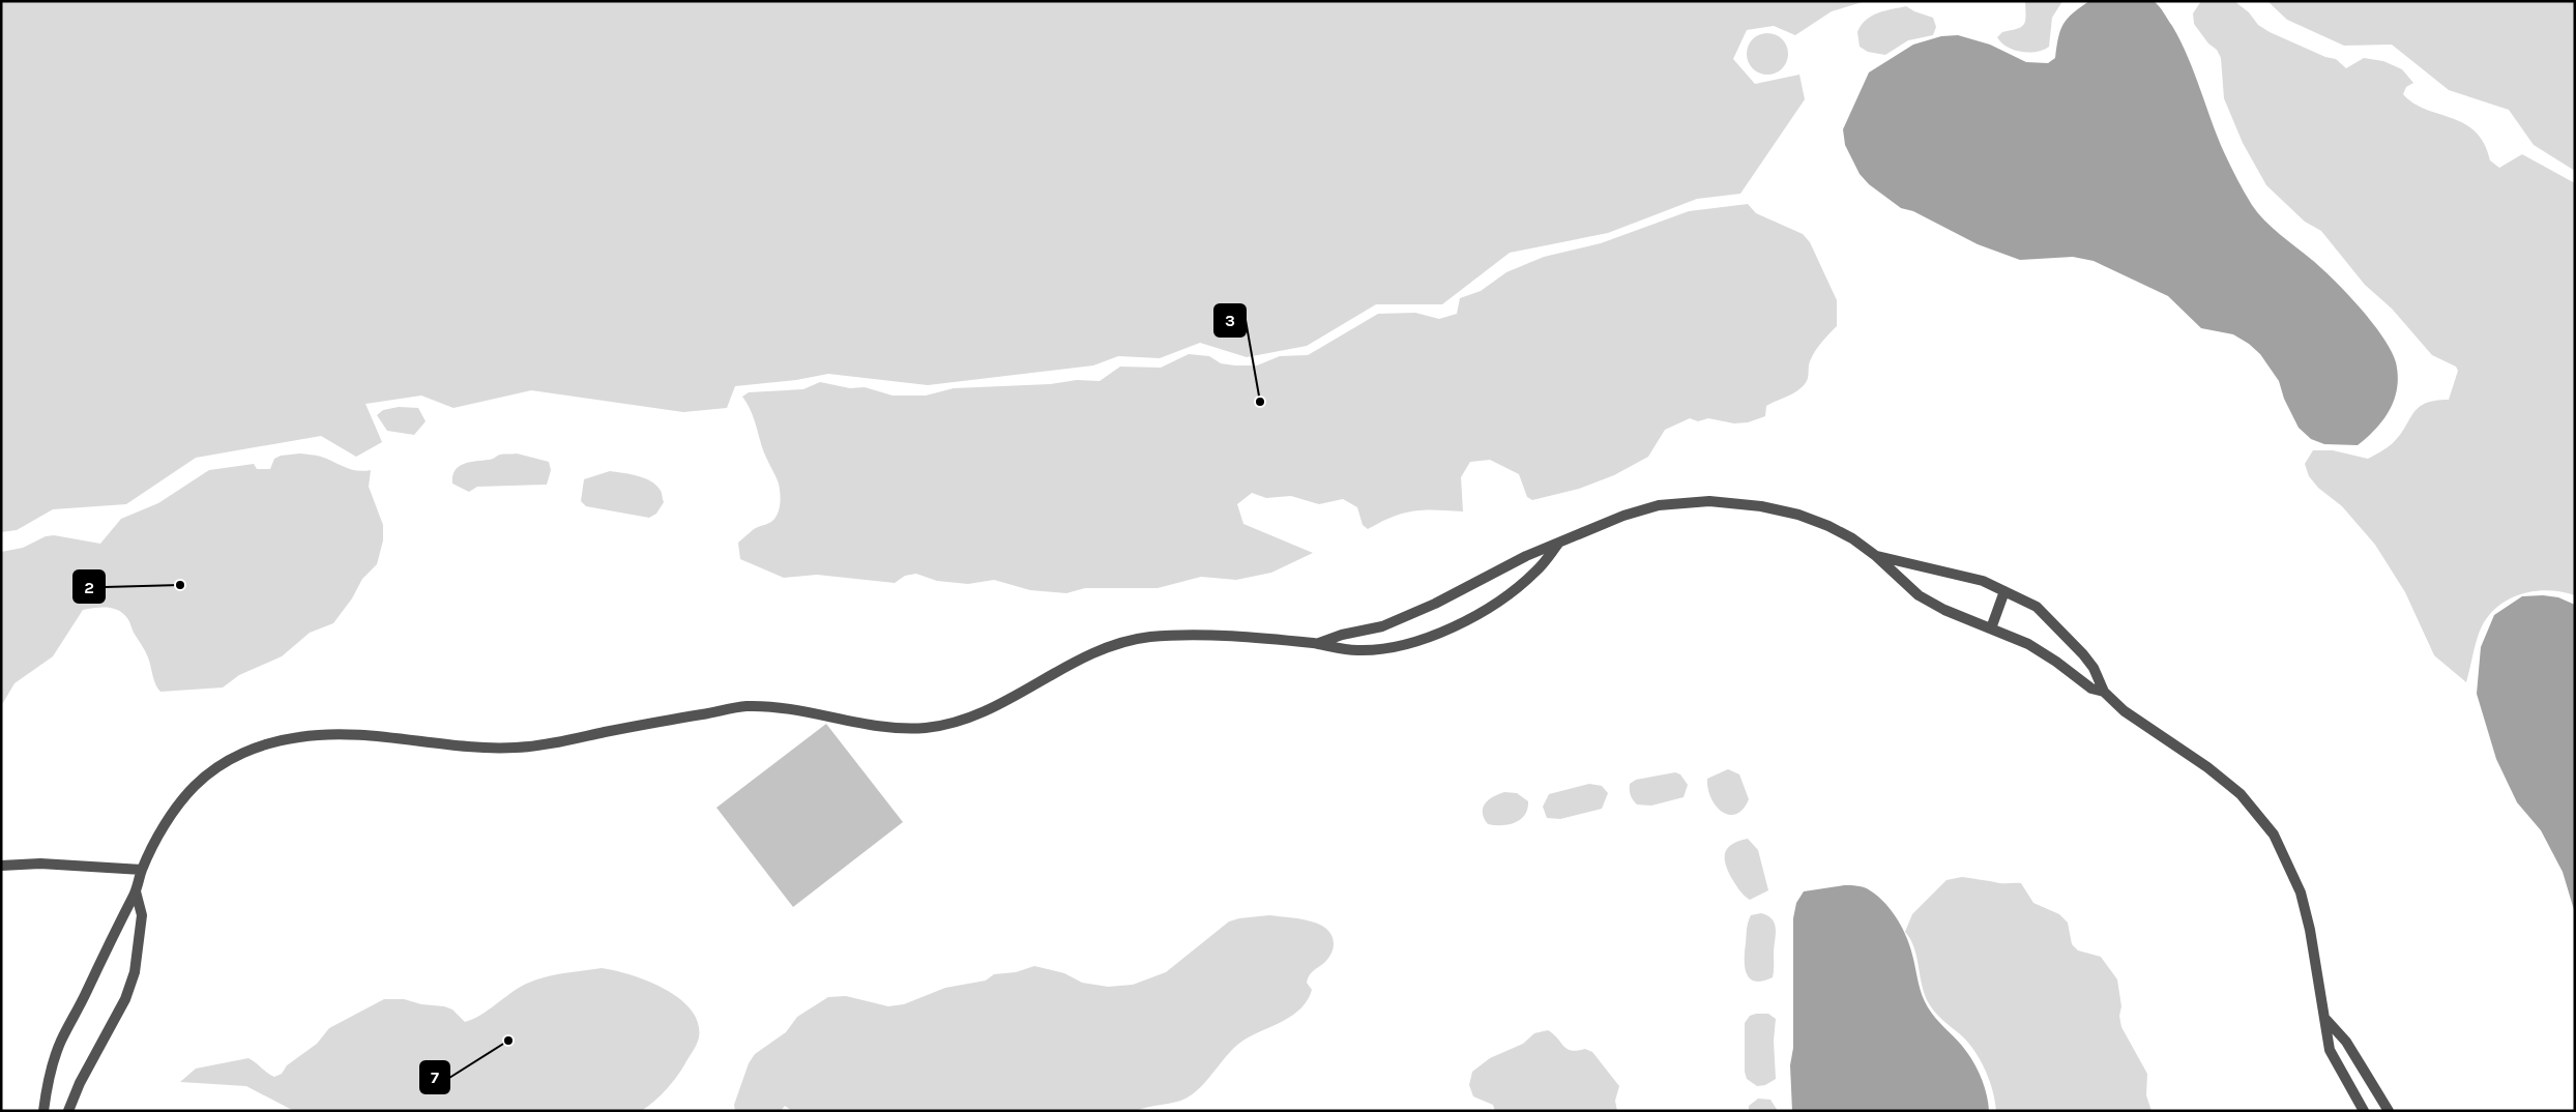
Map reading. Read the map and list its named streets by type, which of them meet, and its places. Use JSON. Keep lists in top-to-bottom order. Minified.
{"places":["3","2","7"]}
